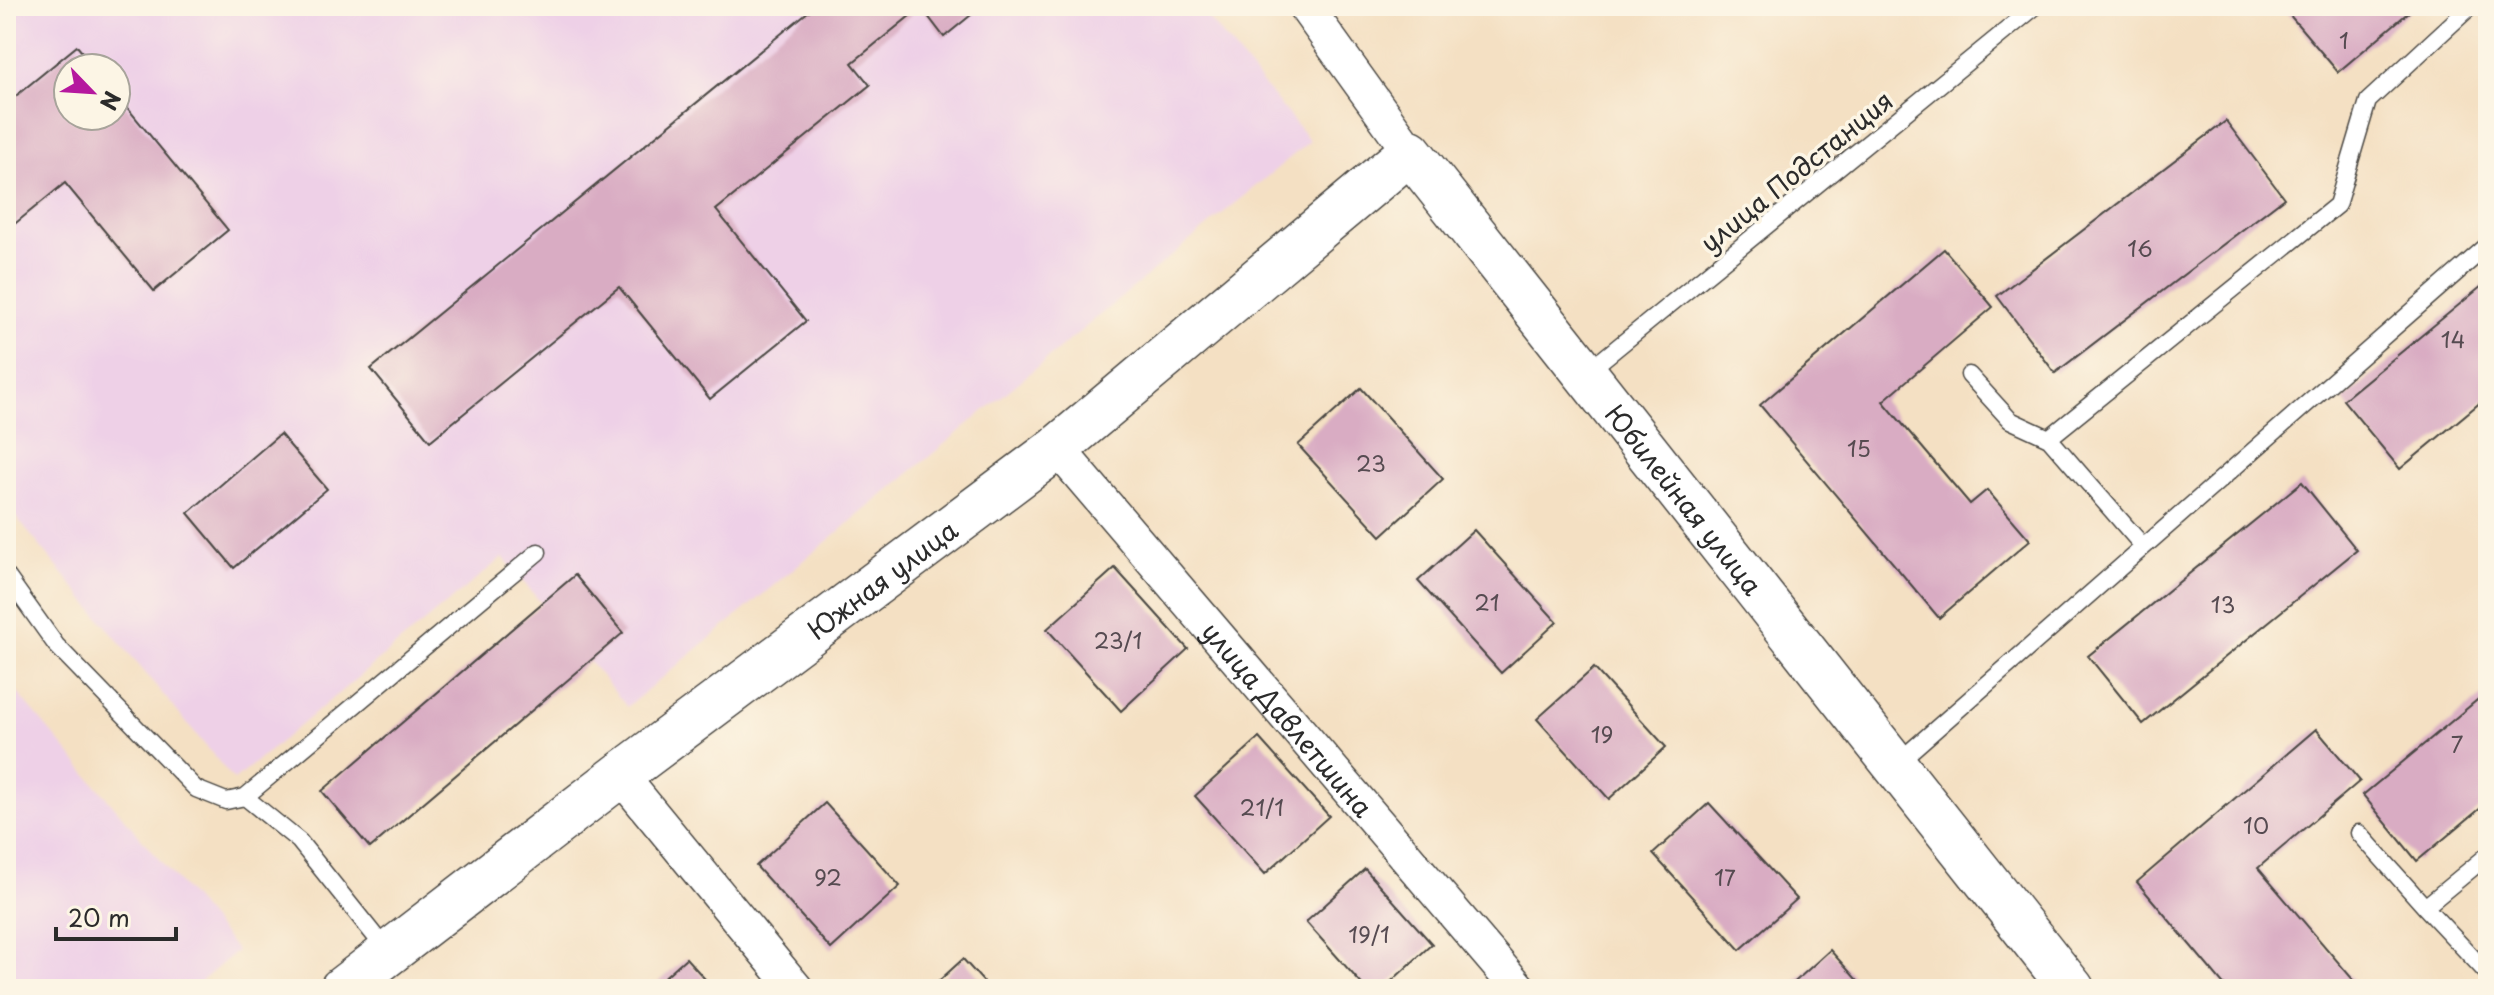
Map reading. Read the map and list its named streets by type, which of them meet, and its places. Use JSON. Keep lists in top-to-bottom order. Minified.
{"streets":{"street":["Юбилейная улица","Южная улица","улица Давлетшина"],"lane":["улица Подстанция"]},"crossings":[["улица Подстанция","Юбилейная улица"],["Юбилейная улица","Южная улица"],["Южная улица","улица Давлетшина"]],"house_numbers":["1","16","14","15","23","21","13","23/1","19","7","21/1","10","92","17","19/1"],"scale_bar":"20 m","north":"bottom right"}
